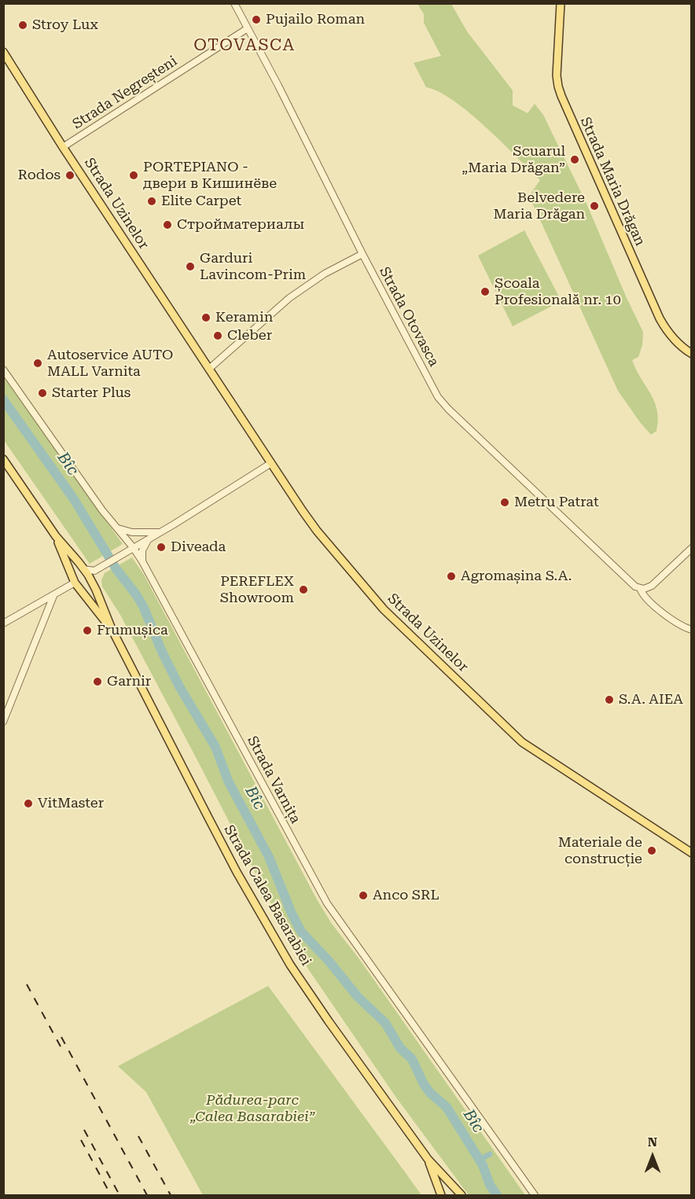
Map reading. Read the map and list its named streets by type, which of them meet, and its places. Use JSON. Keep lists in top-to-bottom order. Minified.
{"streets":{"main road":["Strada Maria Drăgan","Strada Uzinelor","Strada Calea Basarabiei"],"street":["Strada Negreșteni","Strada Otovasca","Strada Varnița"]},"crossings":[["Strada Negreșteni","Strada Uzinelor"],["Strada Negreșteni","Strada Otovasca"]],"districts":["OTOVASCA"],"water":["Bîc"],"parks":["Pădurea-parc „Calea Basarabiei”"],"places":["Pujailo Roman","Stroy Lux","Scuarul „Maria Drăgan”","Rodos","PORTEPIANO - двери в Кишинёве","Elite Carpet","Belvedere Maria Drăgan","Стройматериалы","Garduri Lavincom-Prim","Școala Profesională nr. 10","Keramin","Cleber","Autoservice AUTO MALL Varnita","Starter Plus","Metru Patrat","Diveada","Agromașina S.A.","PEREFLEX Showroom","Frumușica","Garnir","S.A. AIEA","VitMaster","Materiale de construcție","Anco SRL"],"north":"top"}
